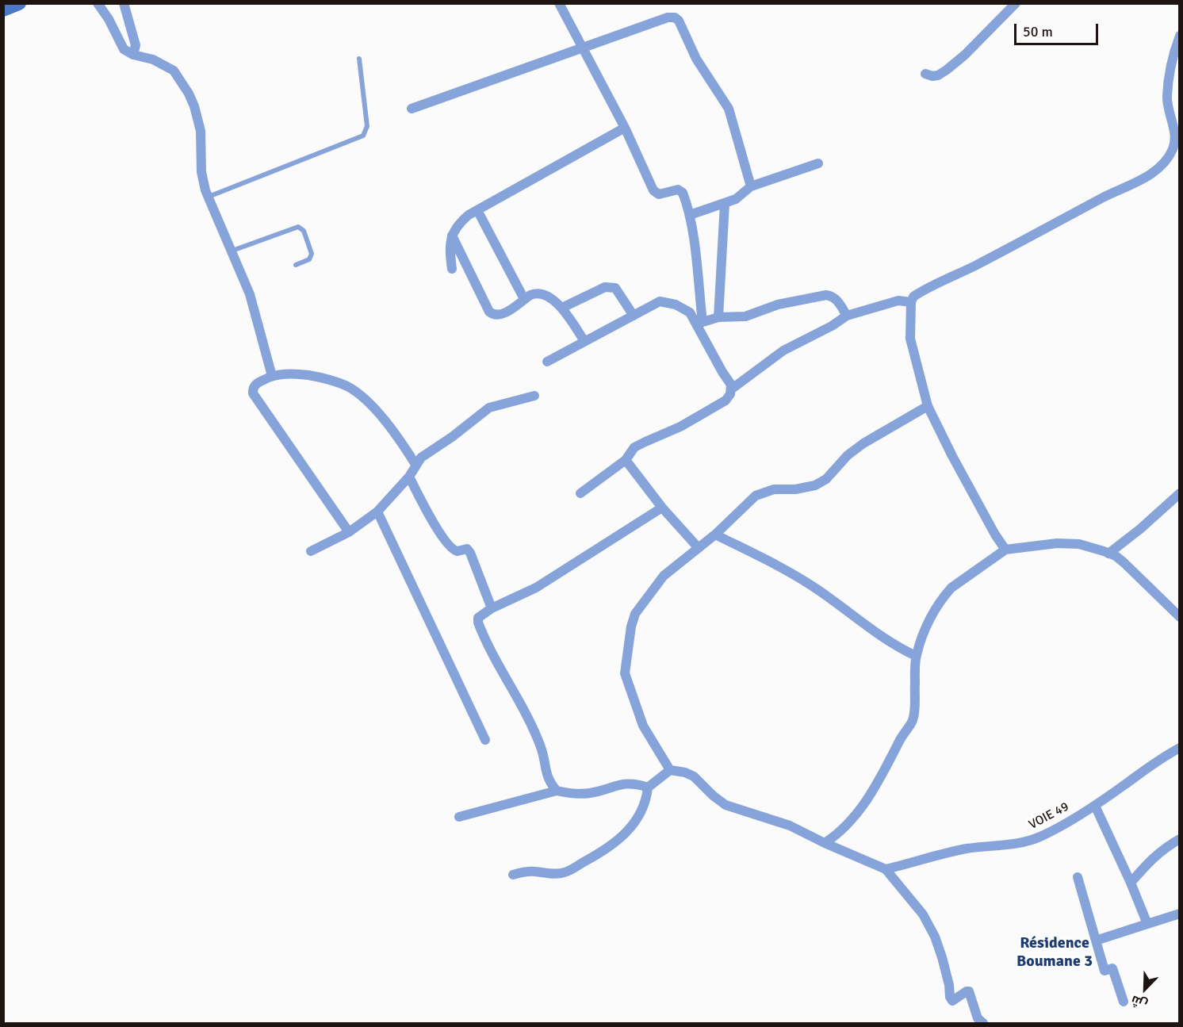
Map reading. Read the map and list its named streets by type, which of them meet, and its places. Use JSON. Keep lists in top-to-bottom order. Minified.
{"streets":{"street":["VOIE 49"]},"districts":["Résidence Boumane 3"],"scale_bar":"50 m","north":"bottom left"}
